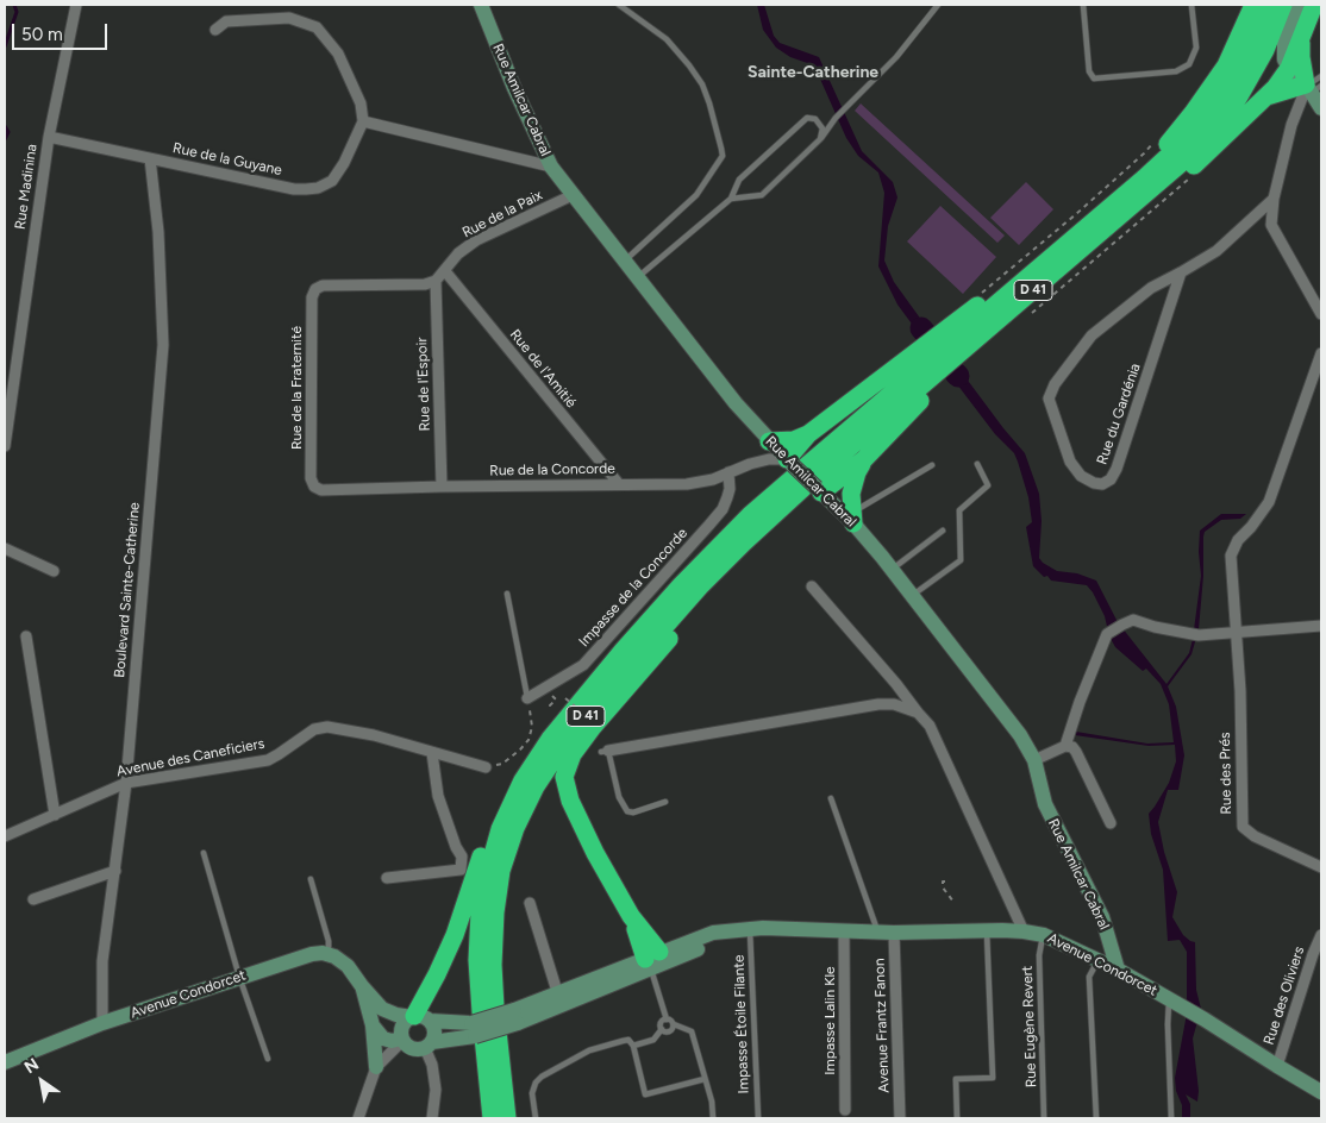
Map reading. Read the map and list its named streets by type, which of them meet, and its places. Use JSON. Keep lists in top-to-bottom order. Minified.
{"streets":{"highway":["D 41"],"main road":["Rue Amilcar Cabral","Avenue Condorcet"],"street":["Rue de la Guyane","Rue Madinina","Rue de la Paix","Rue de l'Amitié","Rue de l'Espoir","Rue de la Fraternité","Rue du Gardénia","Rue de la Concorde","Impasse de la Concorde","Boulevard Sainte-Catherine","Avenue des Caneficiers","Rue des Prés","Rue des Oliviers","Impasse Lalin Kle","Avenue Frantz Fanon"],"lane":["Impasse Étoile Filante","Rue Eugène Revert"]},"crossings":[["Rue Amilcar Cabral","Rue de la Paix"],["Rue Amilcar Cabral","D 41"],["Rue Amilcar Cabral","Rue de la Concorde"],["Rue Amilcar Cabral","Avenue Condorcet"],["Rue de la Guyane","Rue Madinina"],["Rue de la Guyane","Boulevard Sainte-Catherine"],["Rue de la Paix","Rue de l'Amitié"],["Rue de la Paix","Rue de l'Espoir"],["Rue de la Paix","Rue de la Fraternité"],["D 41","Rue de la Concorde"],["D 41","Avenue Condorcet"],["Rue de l'Amitié","Rue de la Concorde"],["Rue de l'Espoir","Rue de la Fraternité"],["Rue de l'Espoir","Rue de la Concorde"],["Rue de la Fraternité","Rue de la Concorde"],["Rue de la Concorde","Impasse de la Concorde"],["Boulevard Sainte-Catherine","Avenue des Caneficiers"],["Boulevard Sainte-Catherine","Avenue Condorcet"],["Avenue Condorcet","Rue des Oliviers"],["Avenue Condorcet","Impasse Lalin Kle"],["Avenue Condorcet","Impasse Étoile Filante"],["Avenue Condorcet","Avenue Frantz Fanon"],["Avenue Condorcet","Rue Eugène Revert"]],"districts":["Sainte-Catherine"],"scale_bar":"50 m","north":"top left"}
